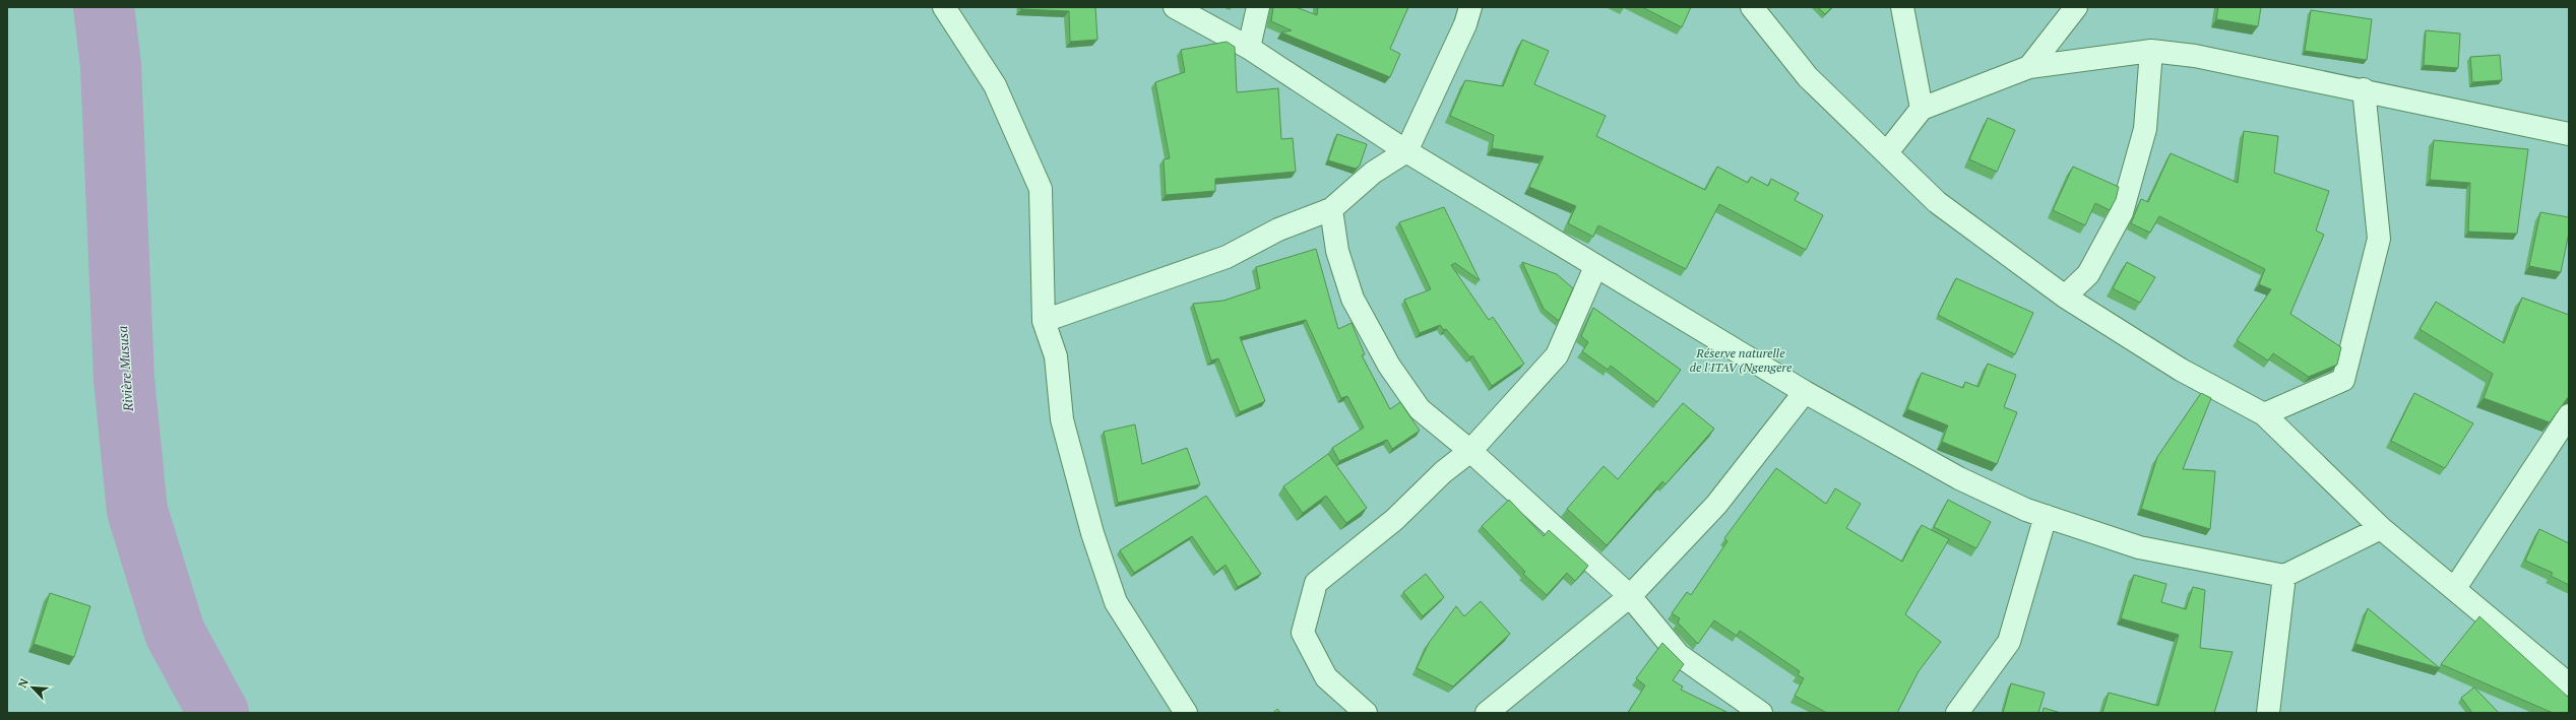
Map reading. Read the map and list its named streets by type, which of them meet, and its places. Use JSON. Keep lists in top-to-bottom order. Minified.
{"water":["Rivière Mususa"],"parks":["Réserve naturelle de l'ITAV (Ngengere"],"north":"top left"}
